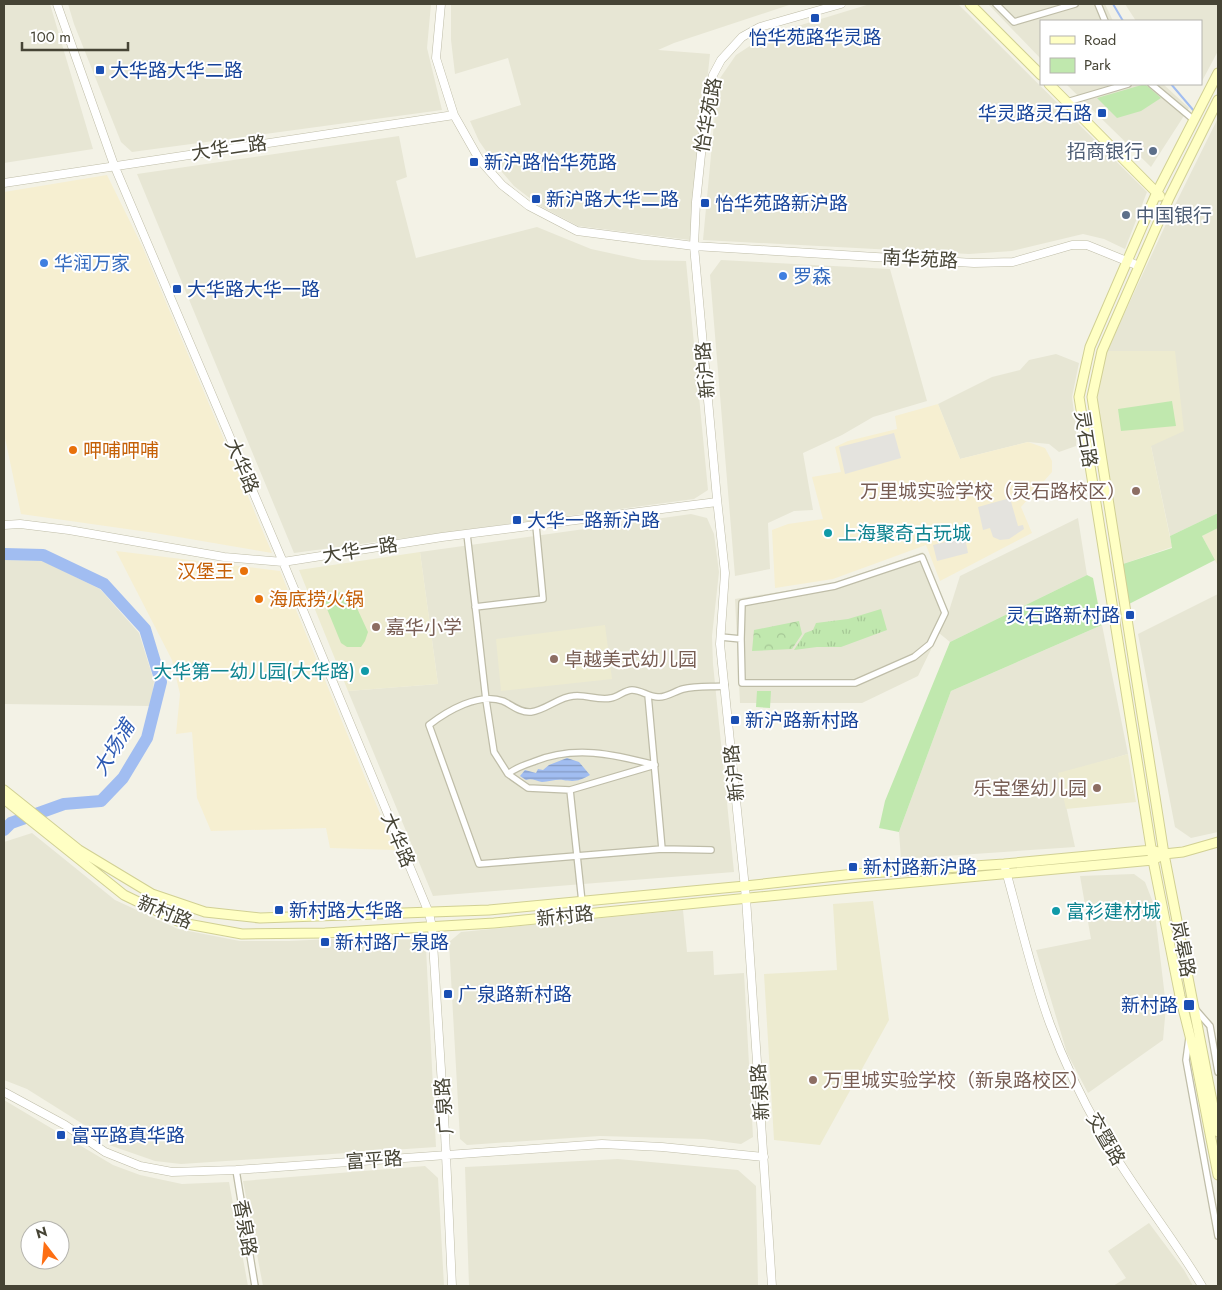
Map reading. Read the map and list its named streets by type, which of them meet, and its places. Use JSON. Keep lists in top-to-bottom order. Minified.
{"streets":{"main road":["灵石路","新村路","岚皋路"],"street":["怡华苑路","大华二路","南华苑路","新沪路","大华路","大华一路","新泉路","广泉路","交暨路","富平路","香泉路"]},"crossings":[["怡华苑路","南华苑路"],["怡华苑路","新沪路"],["大华二路","大华路"],["南华苑路","新沪路"],["南华苑路","灵石路"],["新沪路","大华一路"],["新沪路","新村路"],["新沪路","新泉路"],["灵石路","新村路"],["灵石路","岚皋路"],["大华路","大华一路"],["大华路","新村路"],["大华路","广泉路"],["新村路","岚皋路"],["新村路","新泉路"],["新村路","广泉路"],["新村路","交暨路"],["新泉路","富平路"],["广泉路","富平路"],["富平路","香泉路"]],"water":["大场浦"],"places":{"transit":["怡华苑路华灵路","大华路大华二路","华灵路灵石路","新沪路怡华苑路","新沪路大华二路","怡华苑路新沪路","大华路大华一路","大华一路新沪路","灵石路新村路","新沪路新村路","新村路新沪路","新村路大华路","新村路广泉路","广泉路新村路","新村路","富平路真华路"],"other":["招商银行","中国银行","华润万家","罗森","呷哺呷哺","万里城实验学校（灵石路校区）","上海聚奇古玩城","汉堡王","海底捞火锅","嘉华小学","卓越美式幼儿园","大华第一幼儿园(大华路)","乐宝堡幼儿园","富衫建材城","万里城实验学校（新泉路校区）"]},"legend":["Road","Park"],"scale_bar":"100 m","north":"top"}
